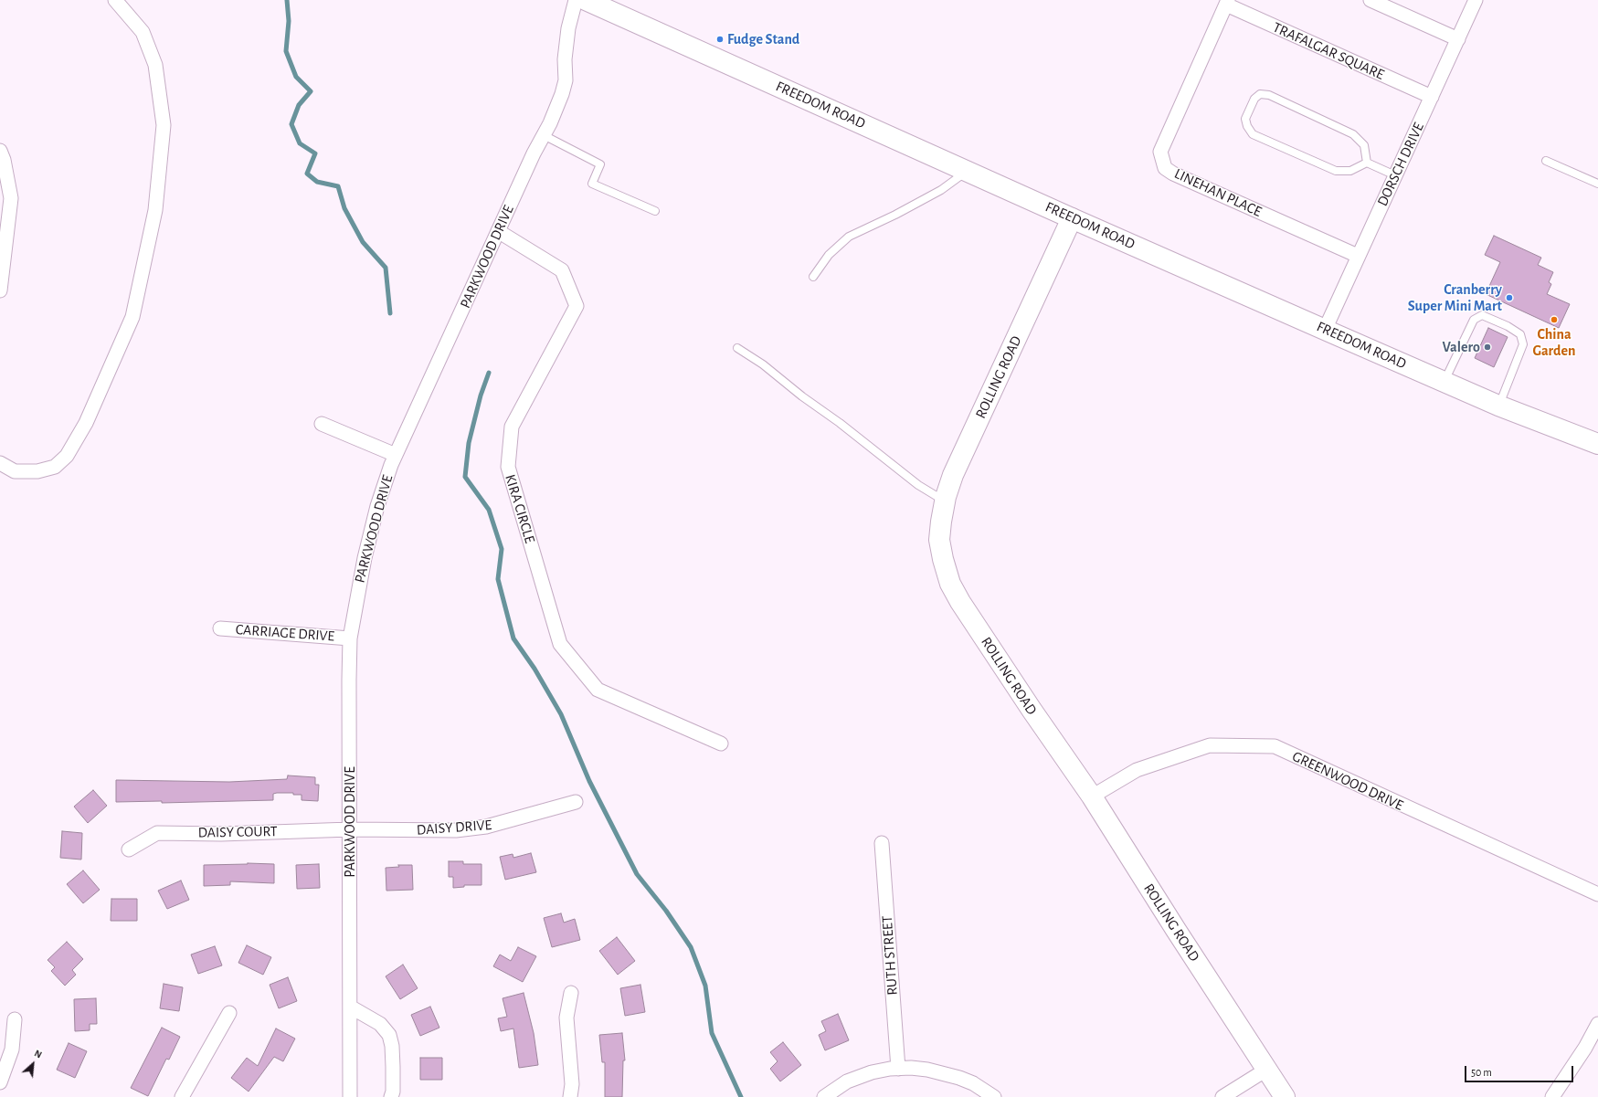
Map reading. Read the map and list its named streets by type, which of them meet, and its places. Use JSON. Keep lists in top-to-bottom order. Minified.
{"streets":{"main road":["FREEDOM ROAD","ROLLING ROAD"],"street":["TRAFALGAR SQUARE","DORSCH DRIVE","LINEHAN PLACE","PARKWOOD DRIVE","KIRA CIRCLE","CARRIAGE DRIVE","GREENWOOD DRIVE","DAISY DRIVE","DAISY COURT","RUTH STREET"]},"crossings":[["TRAFALGAR SQUARE","DORSCH DRIVE"],["TRAFALGAR SQUARE","LINEHAN PLACE"],["FREEDOM ROAD","DORSCH DRIVE"],["FREEDOM ROAD","ROLLING ROAD"],["DORSCH DRIVE","LINEHAN PLACE"],["PARKWOOD DRIVE","KIRA CIRCLE"],["PARKWOOD DRIVE","CARRIAGE DRIVE"],["PARKWOOD DRIVE","DAISY DRIVE"],["PARKWOOD DRIVE","DAISY COURT"],["ROLLING ROAD","GREENWOOD DRIVE"],["DAISY DRIVE","DAISY COURT"]],"places":["Fudge Stand","Cranberry Super Mini Mart","China Garden","Valero"],"scale_bar":"50 m","north":"top right"}
